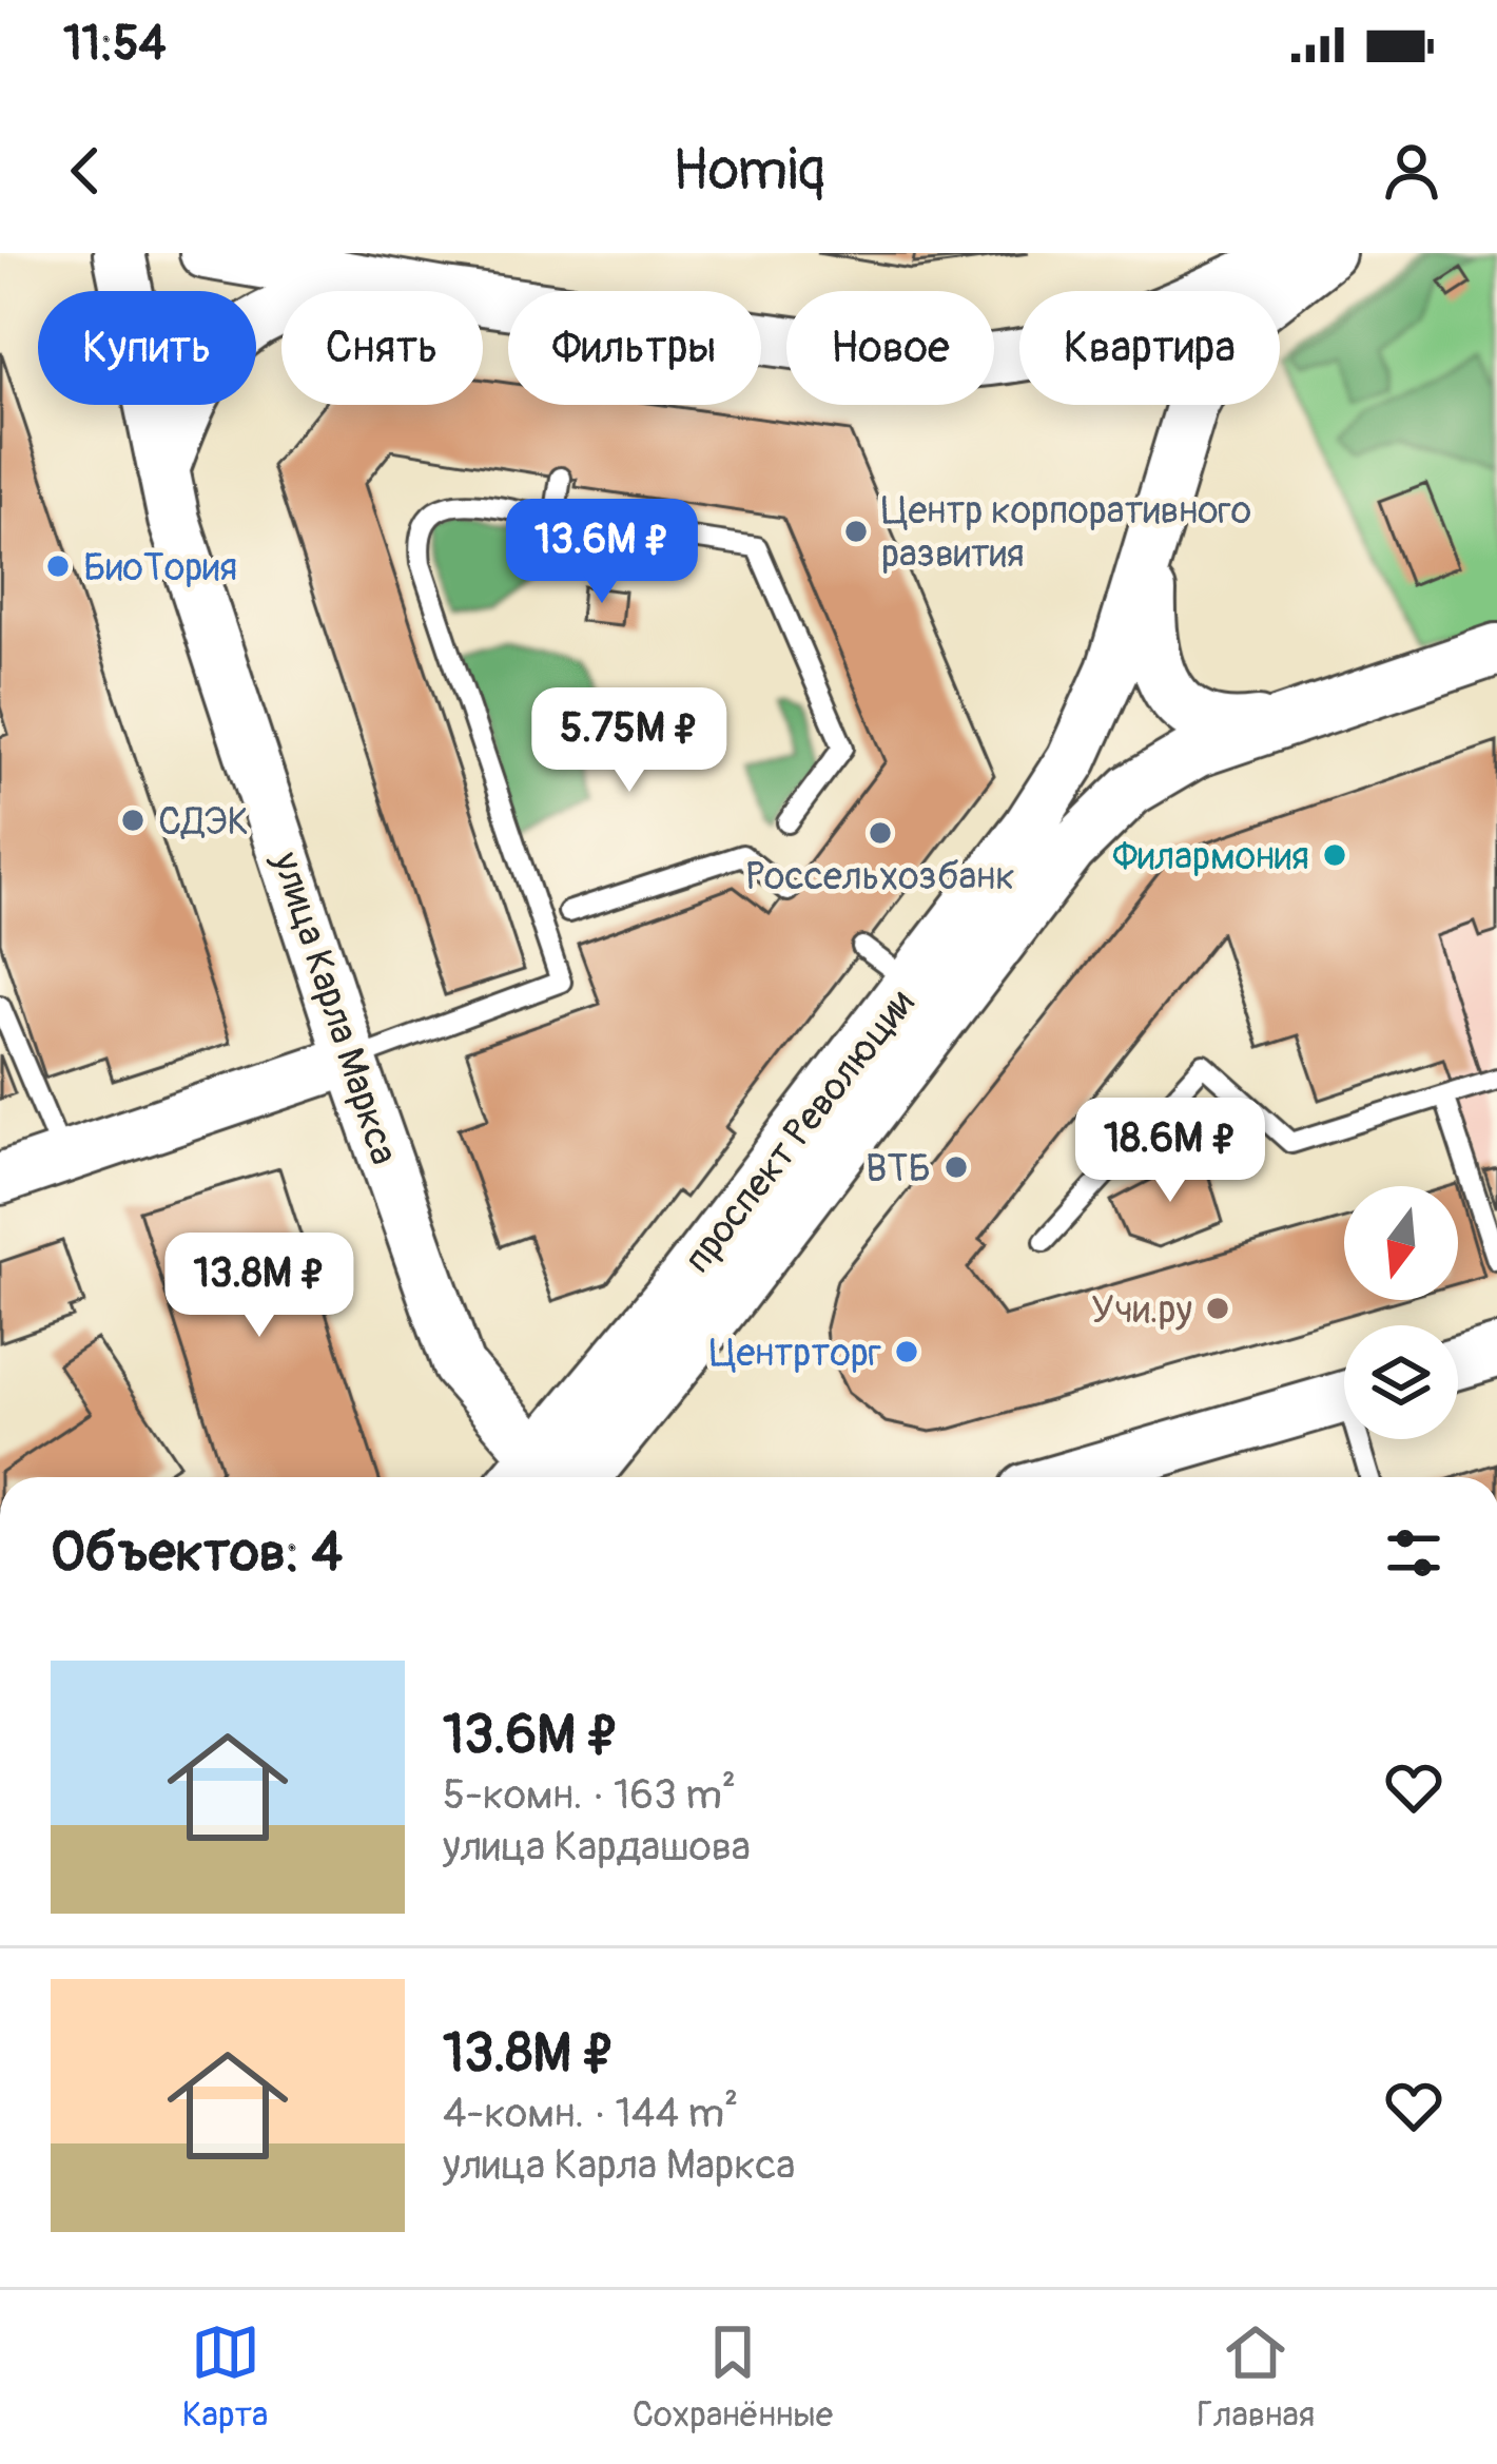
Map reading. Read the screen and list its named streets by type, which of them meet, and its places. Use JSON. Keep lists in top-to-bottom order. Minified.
{"streets":{"street":["улица Карла Маркса","проспект Революции"]},"crossings":[["улица Карла Маркса","проспект Революции"]],"places":["Центр корпоративного развития","БиоТория","СДЭК","Россельхозбанк","Филармония","ВТБ","Учи.ру","Центрторг"],"north":"bottom","page":{"status":"11:54","header":"Homiq","chip":["Купить","Снять","Фильтры","Новое","Квартира"],"price":["13.6M ₽","5.75M ₽","18.6M ₽","13.8M ₽"],"heading":"Объектов: 4","list":[{"name":"13.6M ₽","note":"5-комн. · 163 m² · улица Кардашова"},{"name":"13.8M ₽","note":"4-комн. · 144 m² · улица Карла Маркса"}],"tabs":["Карта","Сохранённые","Главная"]}}
